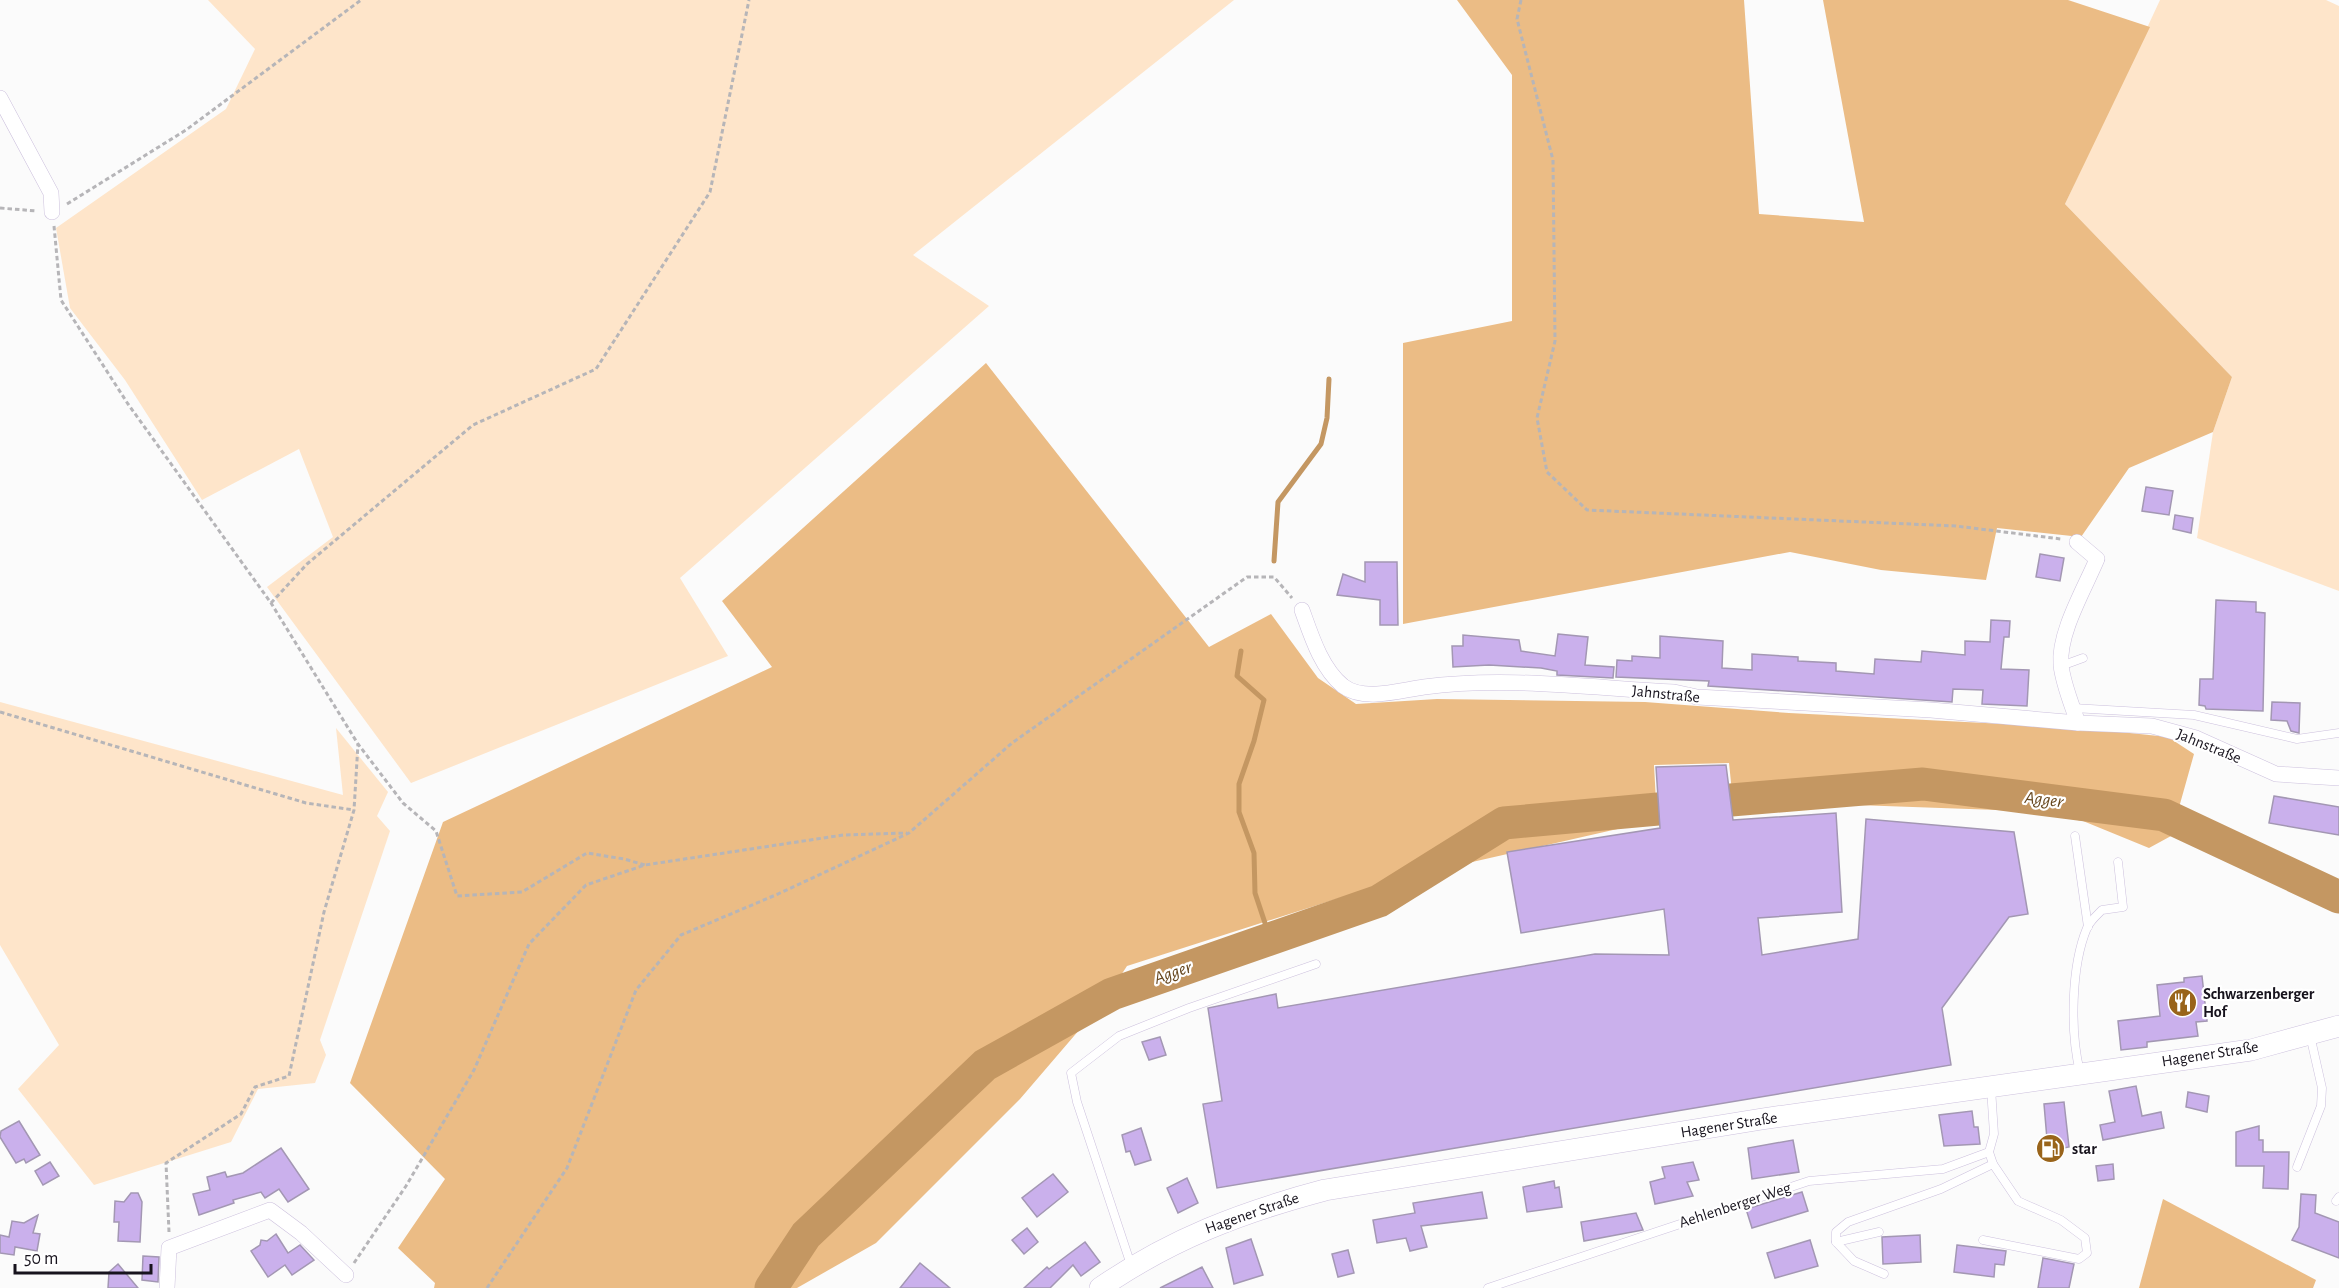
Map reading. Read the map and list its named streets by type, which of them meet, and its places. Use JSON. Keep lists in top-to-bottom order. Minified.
{"streets":{"main road":["Hagener Straße"],"street":["Jahnstraße"],"lane":["Aehlenberger Weg"]},"water":["Agger"],"places":{"restaurant":["Schwarzenberger Hof"],"fuel station":["star"]},"scale_bar":"50 m"}
